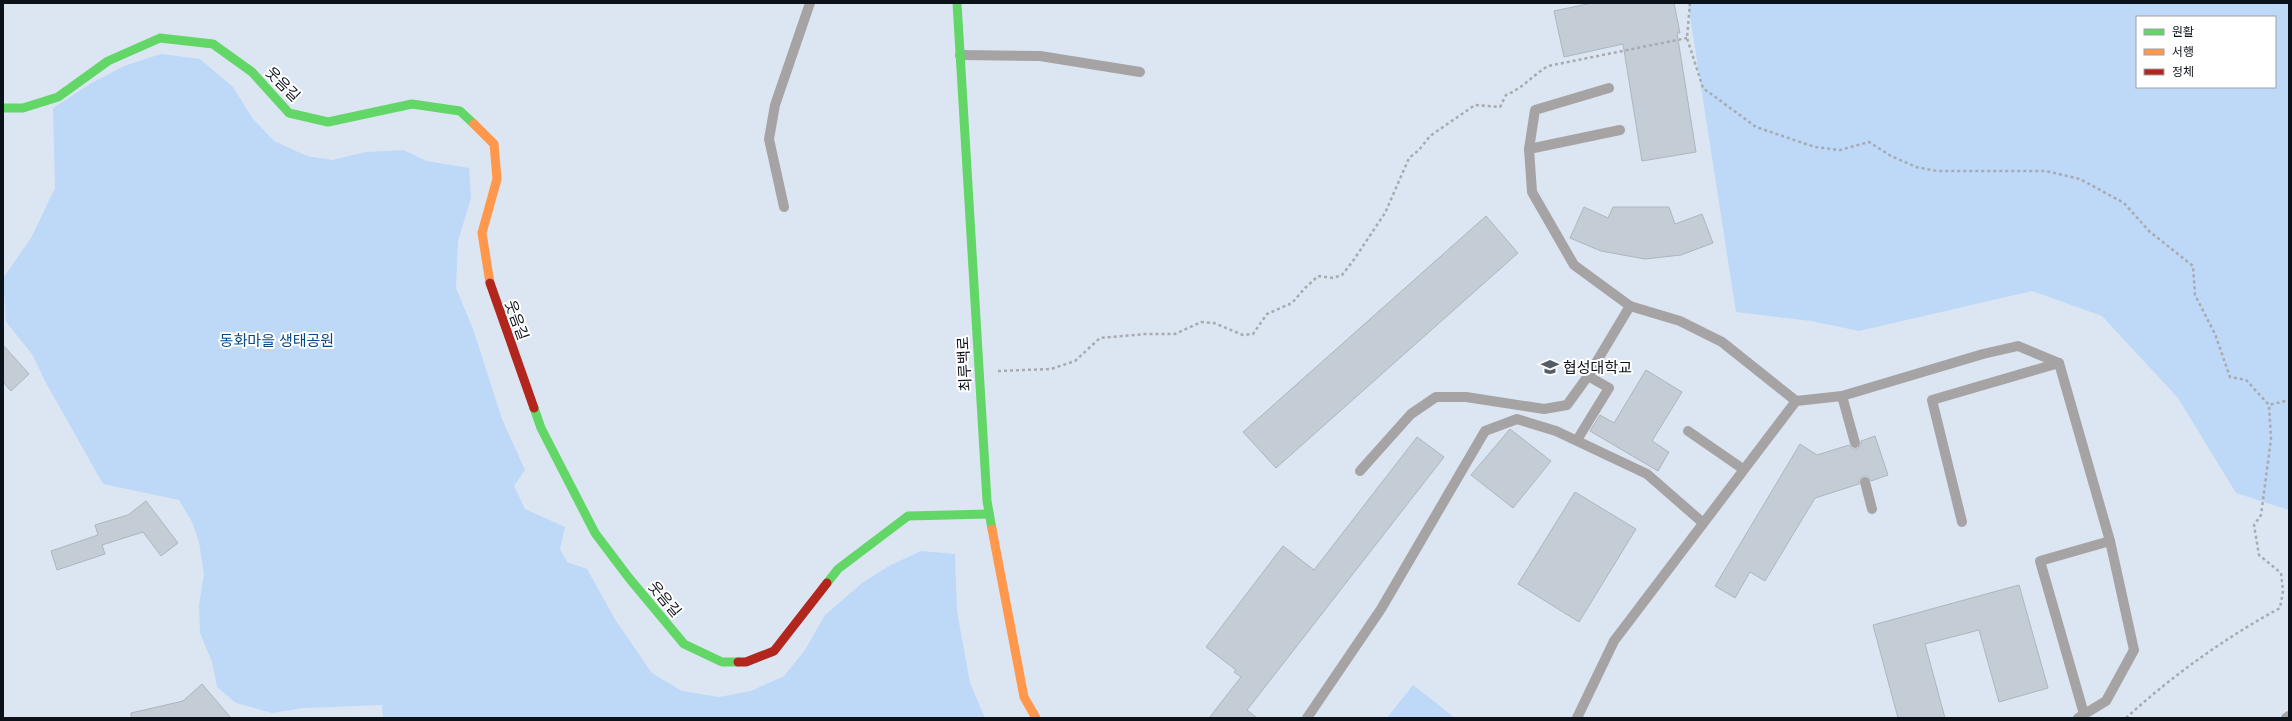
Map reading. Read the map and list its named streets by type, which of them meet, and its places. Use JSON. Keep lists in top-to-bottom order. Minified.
{"streets":{"street":["웃음길","최루백로"]},"crossings":[["웃음길","최루백로"]],"parks":["동화마을 생태공원"],"places":{"school or university":["협성대학교"]},"legend":["원활","서행","정체"]}
